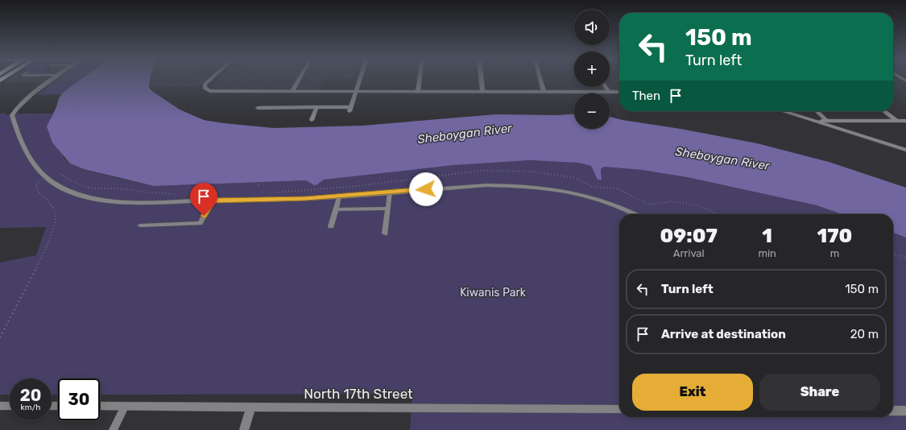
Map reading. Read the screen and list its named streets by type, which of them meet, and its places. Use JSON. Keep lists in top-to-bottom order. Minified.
{"streets":{"street":["North 17th Street"]},"water":["Sheboygan River"],"parks":["Kiwanis Park"],"page":{"map_buttons":["+","−"],"turn":["150 m","Turn left"],"then":"Then","eta":["09:07","Arrival","1","min","170","m"],"list":[{"name":"Turn left","value":"150 m"},{"name":"Arrive at destination","value":"20 m"}],"buttons":["Exit","Share"],"speed":"20 km/h","limit":"30"}}
